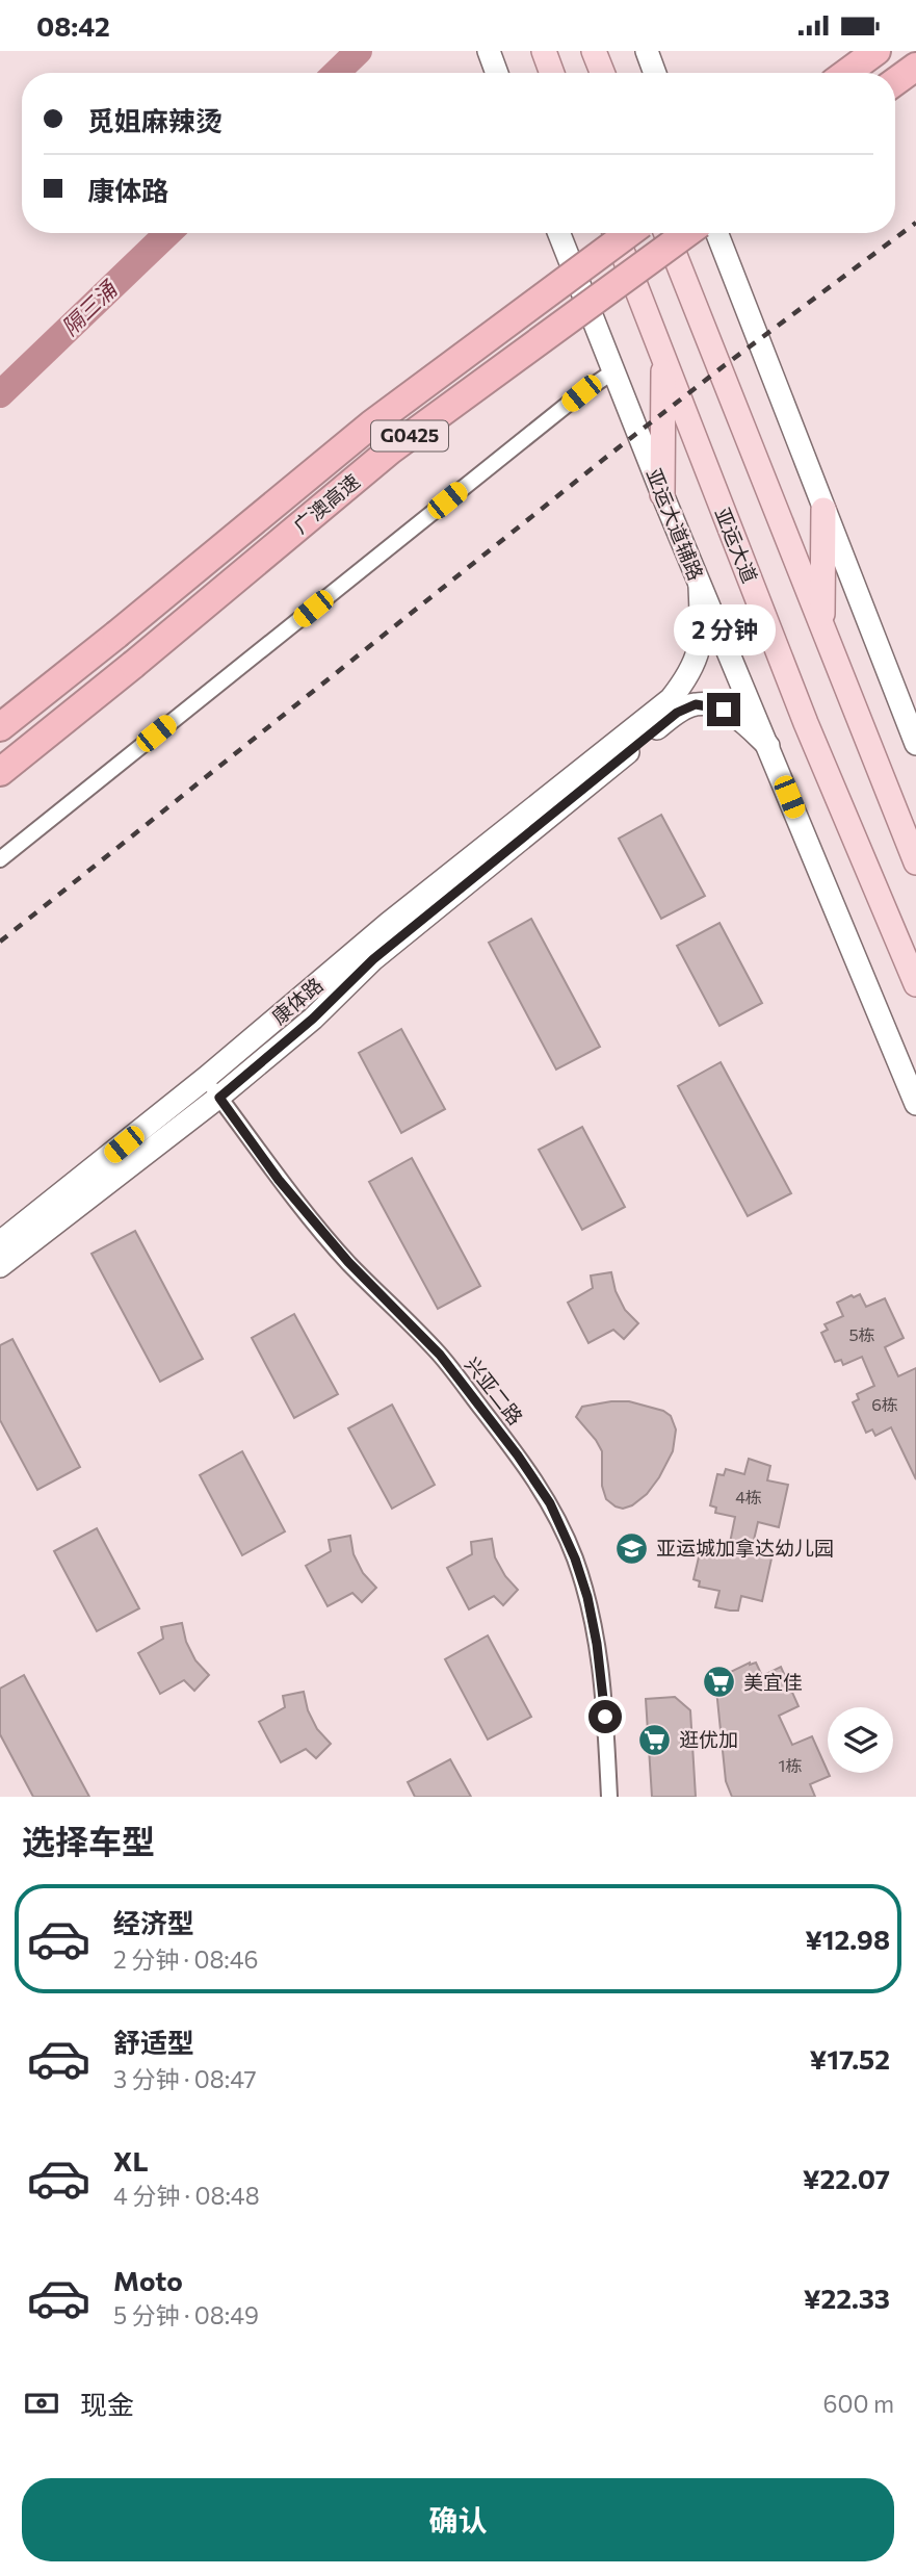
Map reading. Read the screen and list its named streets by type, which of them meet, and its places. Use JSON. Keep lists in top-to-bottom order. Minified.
{"streets":{"highway":["G0425","广澳高速"],"main road":["亚运大道"],"street":["亚运大道辅路","康体路","兴亚二路"]},"crossings":[["亚运大道辅路","康体路"],["康体路","兴亚二路"]],"water":["隔三涌"],"places":{"school or university":["亚运城加拿达幼儿园"],"supermarket":["美宜佳","逛优加"]},"house_numbers":["5栋","6栋","4栋","1栋"],"page":{"status":"08:42","banner":["觅姐麻辣烫","康体路"],"bubble":"2 分钟","heading":"选择车型","list":[{"name":"经济型","note":"2 分钟 · 08:46","value":"¥12.98"},{"name":"舒适型","note":"3 分钟 · 08:47","value":"¥17.52"},{"name":"XL","note":"4 分钟 · 08:48","value":"¥22.07"},{"name":"Moto","note":"5 分钟 · 08:49","value":"¥22.33"}],"pay":["现金","600 m"],"buttons":"确认"}}
